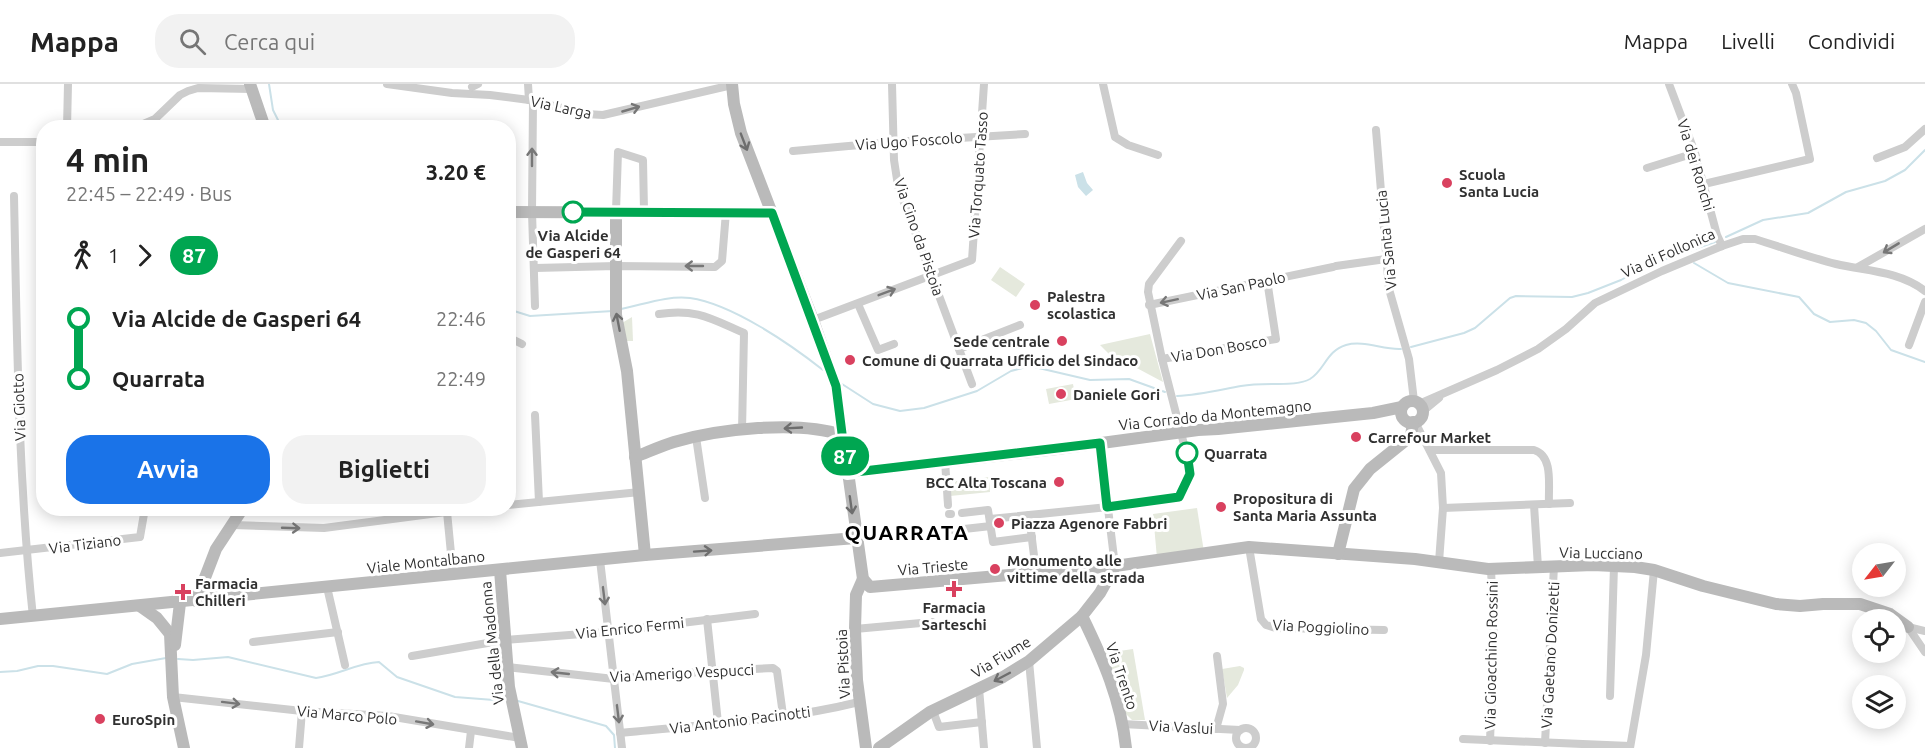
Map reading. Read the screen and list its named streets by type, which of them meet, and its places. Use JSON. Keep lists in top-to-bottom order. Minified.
{"streets":{"street":["Via Larga","Via Ugo Foscolo","Via dei Ronchi","Via Torquato Tasso","Via Cino da Pistoia","Via Santa Lucia","Via di Follonica","Via San Paolo","Via Don Bosco","Via Giotto","Via Corrado da Montemagno","Via Tiziano","Via Lucciano","Viale Montalbano","Via Trieste","Via Poggiolino","Via Enrico Fermi","Via della Madonna","Via Gioacchino Rossini","Via Gaetano Donizetti","Via Fiume","Via Pistoia","Via Amerigo Vespucci","Via Trento","Via Marco Polo","Via Antonio Pacinotti","Via Vaslui"]},"crossings":[["Via Ugo Foscolo","Via Torquato Tasso"],["Via Ugo Foscolo","Via Cino da Pistoia"],["Via dei Ronchi","Via di Follonica"],["Via Torquato Tasso","Via Cino da Pistoia"],["Via Santa Lucia","Via di Follonica"],["Via Santa Lucia","Via San Paolo"],["Via Santa Lucia","Via Corrado da Montemagno"],["Via Santa Lucia","Via Lucciano"],["Via di Follonica","Via Corrado da Montemagno"],["Via San Paolo","Via Don Bosco"],["Via Giotto","Via Tiziano"],["Via Giotto","Viale Montalbano"],["Via Lucciano","Via Trieste"],["Via Lucciano","Via Gioacchino Rossini"],["Via Lucciano","Via Gaetano Donizetti"],["Viale Montalbano","Via della Madonna"],["Via Trieste","Via Poggiolino"],["Via Trieste","Via Fiume"],["Via Trieste","Via Pistoia"],["Via Enrico Fermi","Via della Madonna"],["Via della Madonna","Via Amerigo Vespucci"],["Via della Madonna","Via Marco Polo"],["Via Fiume","Via Trento"],["Via Pistoia","Via Antonio Pacinotti"],["Via Amerigo Vespucci","Via Antonio Pacinotti"],["Via Trento","Via Vaslui"]],"one_way":["Via Larga","Via San Paolo","Via Marco Polo"],"districts":["QUARRATA"],"places":{"other":["Scuola Santa Lucia","Via Alcide de Gasperi 64","Palestra scolastica","Sede centrale","Comune di Quarrata Ufficio del Sindaco","Daniele Gori","Carrefour Market","Quarrata","BCC Alta Toscana","Propositura di Santa Maria Assunta","Piazza Agenore Fabbri","Monumento alle vittime della strada","EuroSpin"],"health":["Farmacia Sarteschi","Farmacia Chilleri"]},"lines":["bus line 87"],"north":"bottom left","page":{"header":"Mappa","search":"Cerca qui","nav":["Mappa","Livelli","Condividi"],"on_map":"87","heading":["4 min","22:45 – 22:49 · Bus","3.20 €"],"legs":["1","87"],"list":[{"name":"Via Alcide de Gasperi 64","value":"22:46"},{"name":"Quarrata","value":"22:49"}],"buttons":["Avvia","Biglietti"]}}
